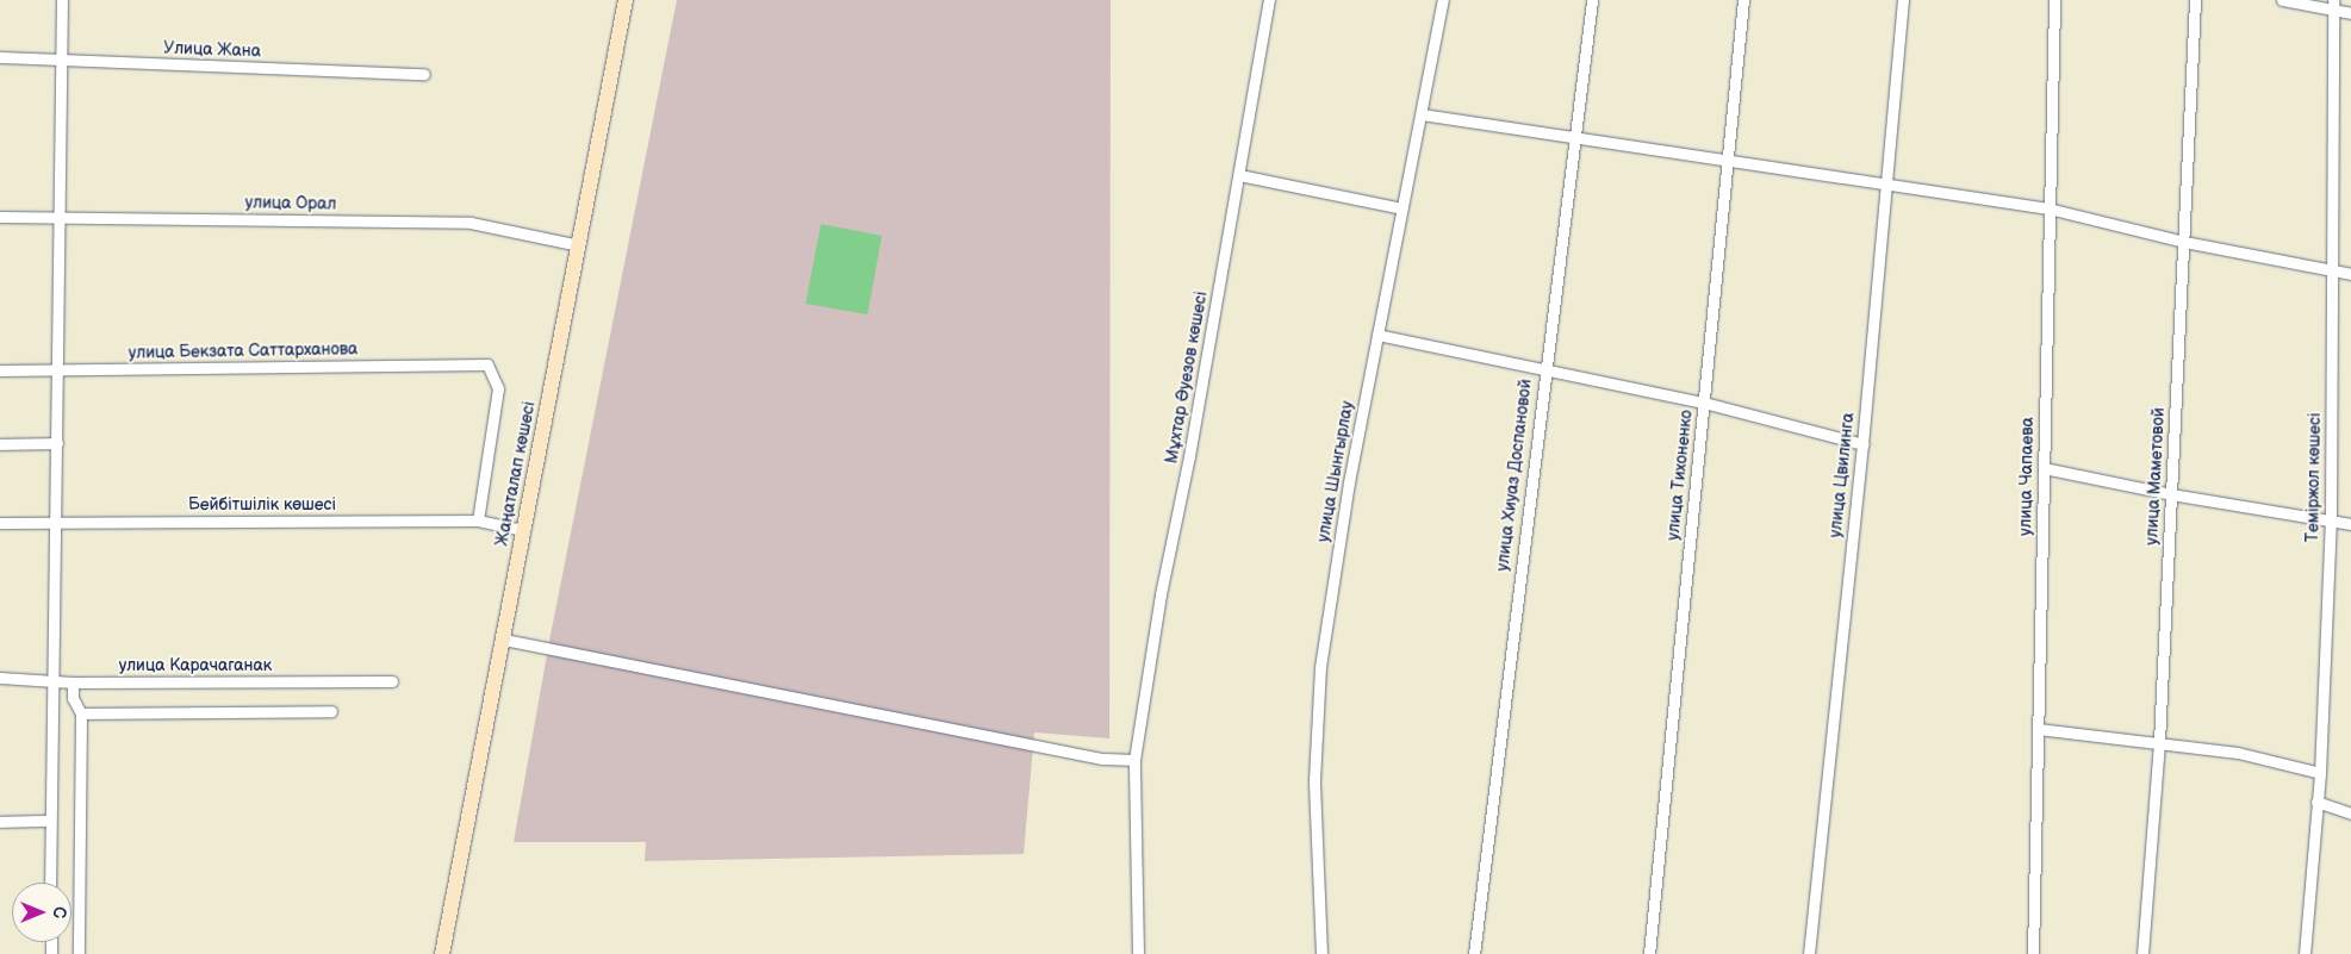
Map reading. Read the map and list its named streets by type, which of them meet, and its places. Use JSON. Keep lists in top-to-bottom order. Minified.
{"streets":{"main road":["Жаңаталап көшесі"],"street":["Улица Жана","улица Орал","улица Бекзата Саттарханова","Мұхтар Әуезов көшесі","улица Шынгырлау","улица Хиуаз Доспановой","улица Тихоненко","улица Цвилинга","улица Чапаева","улица Маметовой","Теміржол көшесі","Бейбітшілік көшесі","улица Карачаганак"]},"crossings":[["улица Орал","Жаңаталап көшесі"],["улица Бекзата Саттарханова","Бейбітшілік көшесі"],["Жаңаталап көшесі","Бейбітшілік көшесі"]],"north":"right"}
